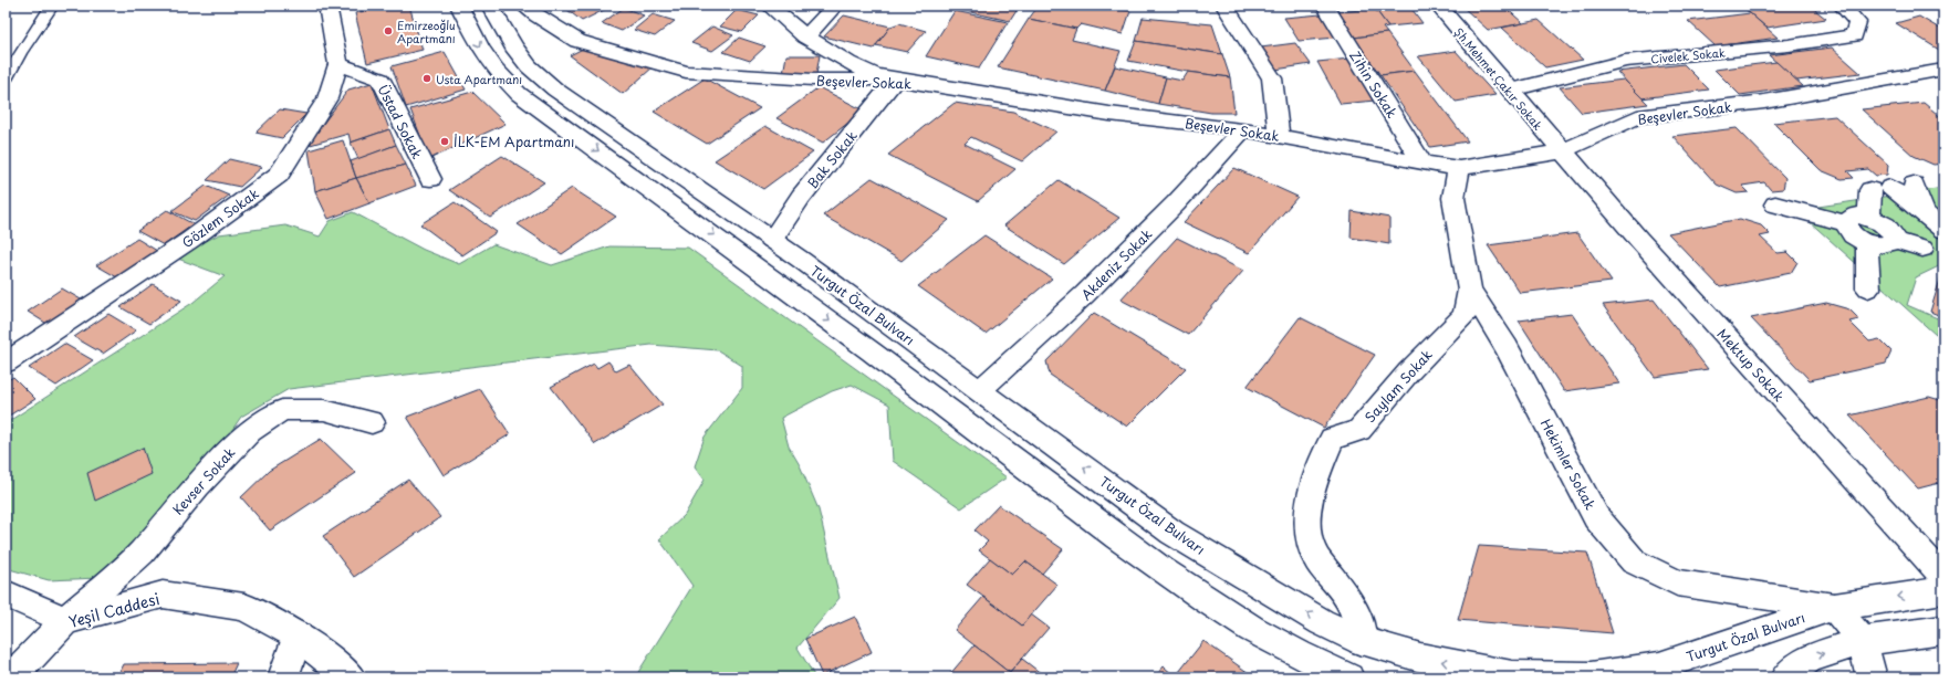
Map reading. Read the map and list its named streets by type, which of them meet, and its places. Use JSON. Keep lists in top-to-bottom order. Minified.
{"streets":{"street":["Civelek Sokak","Şh.Mehmet Çakır Sokak","Beşevler Sokak","Zihin Sokak","Üstad Sokak","Bak Sokak","Gözlem Sokak","Akdeniz Sokak","Turgut Özal Bulvarı","Mektup Sokak","Saylam Sokak","Hekimler Sokak","Kevser Sokak","Yeşil Caddesi"]},"crossings":[["Civelek Sokak","Şh.Mehmet Çakır Sokak"],["Şh.Mehmet Çakır Sokak","Beşevler Sokak"],["Şh.Mehmet Çakır Sokak","Mektup Sokak"],["Beşevler Sokak","Zihin Sokak"],["Beşevler Sokak","Bak Sokak"],["Beşevler Sokak","Akdeniz Sokak"],["Beşevler Sokak","Mektup Sokak"],["Beşevler Sokak","Hekimler Sokak"],["Üstad Sokak","Gözlem Sokak"],["Bak Sokak","Turgut Özal Bulvarı"],["Akdeniz Sokak","Turgut Özal Bulvarı"],["Turgut Özal Bulvarı","Saylam Sokak"],["Turgut Özal Bulvarı","Hekimler Sokak"],["Saylam Sokak","Hekimler Sokak"],["Kevser Sokak","Yeşil Caddesi"]],"one_way":["Turgut Özal Bulvarı"],"places":["Emirzeoğlu Apartmanı","Usta Apartmanı","İLK-EM Apartmanı"]}
